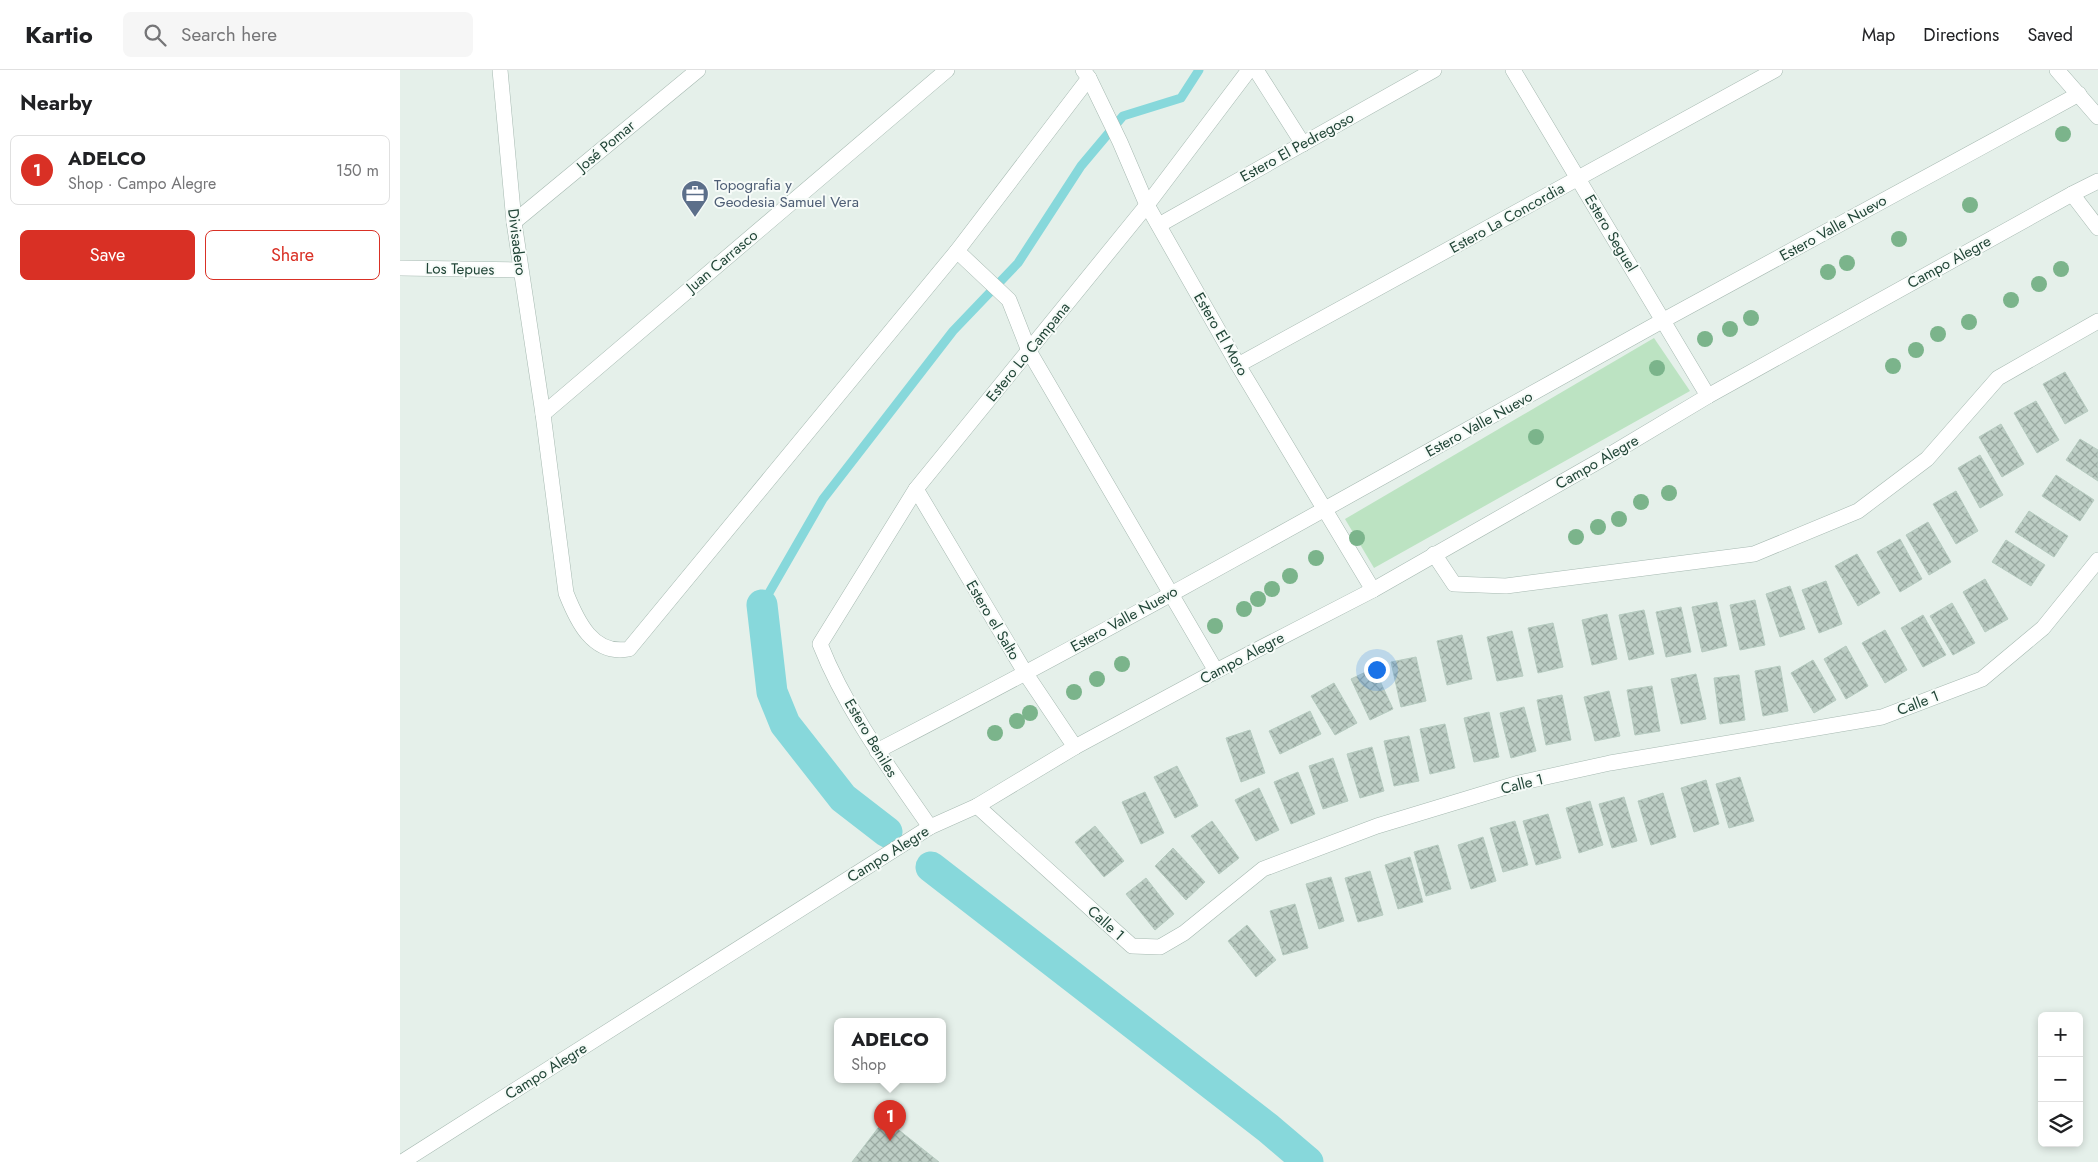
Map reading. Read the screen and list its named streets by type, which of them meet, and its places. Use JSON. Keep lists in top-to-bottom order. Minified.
{"streets":{"street":["José Pomar","Estero El Pedregoso","Estero La Concordia","Estero Valle Nuevo","Estero Seguel","Divisadero","Juan Carrasco","Campo Alegre","Los Tepues","Estero El Moro","Estero Lo Campana","Estero el Salto","Calle 1","Estero Beniles"]},"crossings":[["José Pomar","Divisadero"],["Estero El Pedregoso","Estero El Moro"],["Estero La Concordia","Estero Seguel"],["Estero La Concordia","Estero El Moro"],["Estero Valle Nuevo","Estero Seguel"],["Estero Valle Nuevo","Estero El Moro"],["Estero Valle Nuevo","Estero el Salto"],["Estero Valle Nuevo","Estero Beniles"],["Estero Seguel","Campo Alegre"],["Divisadero","Juan Carrasco"],["Divisadero","Los Tepues"],["Campo Alegre","Estero El Moro"],["Campo Alegre","Estero el Salto"],["Campo Alegre","Calle 1"],["Campo Alegre","Estero Beniles"],["Estero El Moro","Estero Lo Campana"],["Estero Lo Campana","Estero el Salto"],["Estero Lo Campana","Estero Beniles"]],"places":{"office":["Topografia y Geodesia Samuel Vera"]},"page":{"header":"Kartio","search":"Search here","nav":["Map","Directions","Saved"],"heading":"Nearby","list":[{"mark":"1","name":"ADELCO","note":"Shop · Campo Alegre","value":"150 m"}],"buttons":["Save","Share"],"map_buttons":["+","−"],"popup":["ADELCO","Shop"],"pins":"1"}}
